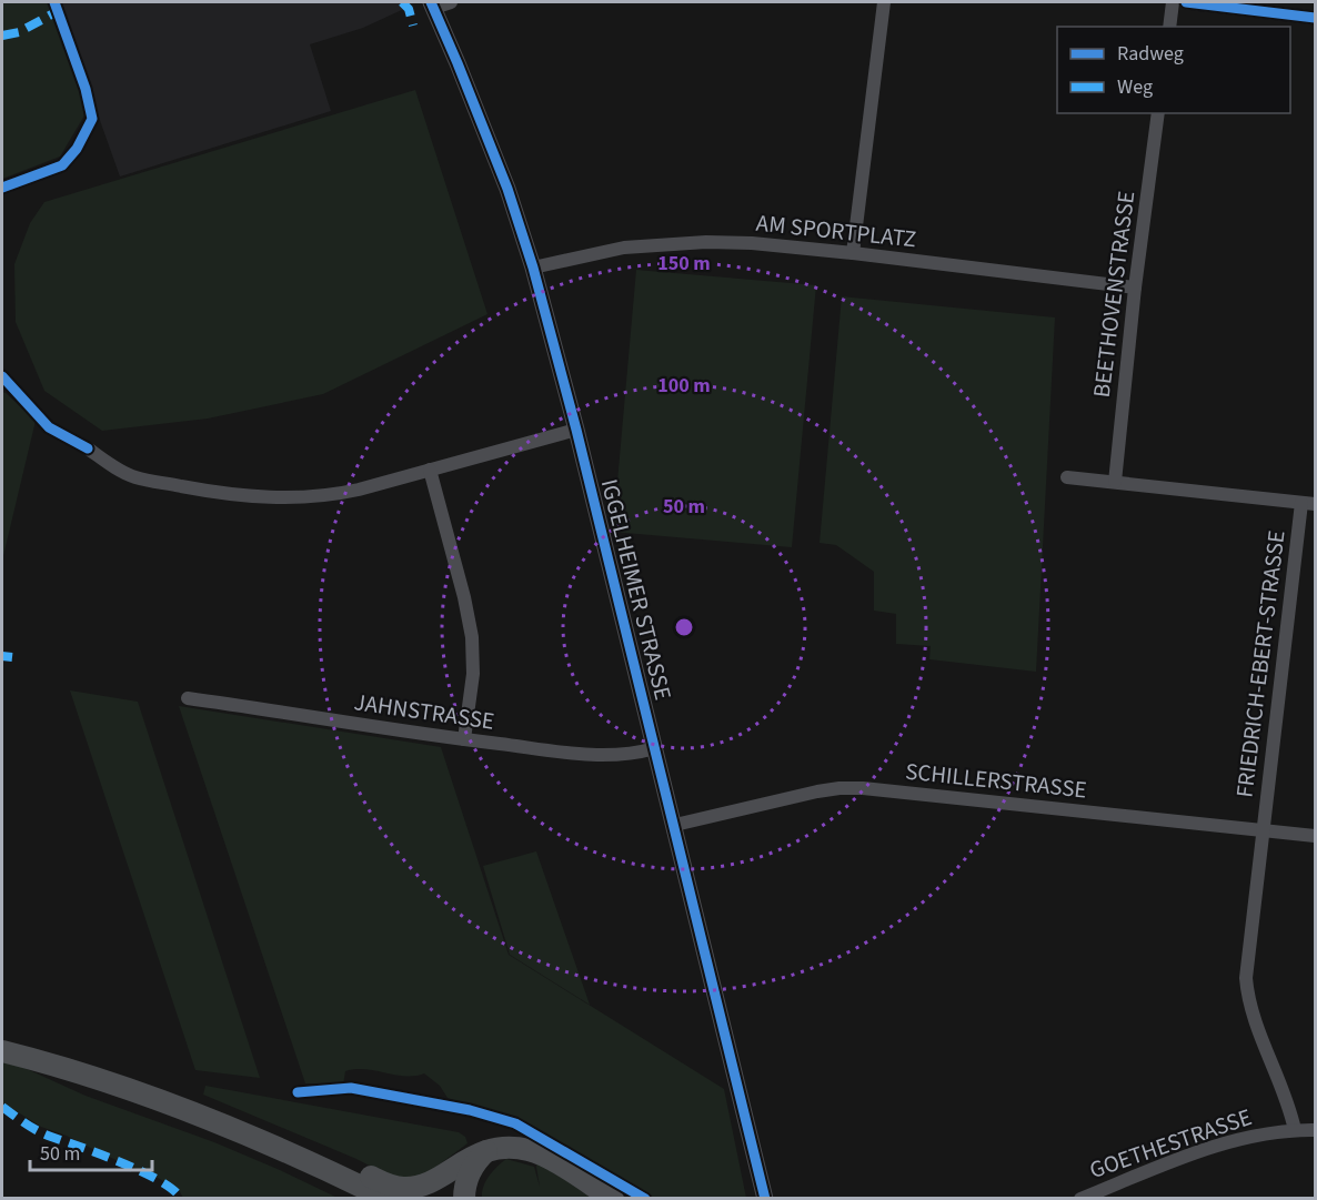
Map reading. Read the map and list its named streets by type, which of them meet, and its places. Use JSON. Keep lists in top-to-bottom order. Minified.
{"streets":{"street":["AM SPORTPLATZ","BEETHOVENSTRASSE","IGGELHEIMER STRASSE","FRIEDRICH-EBERT-STRASSE","JAHNSTRASSE","SCHILLERSTRASSE","GOETHESTRASSE"]},"crossings":[["AM SPORTPLATZ","BEETHOVENSTRASSE"],["AM SPORTPLATZ","IGGELHEIMER STRASSE"],["IGGELHEIMER STRASSE","JAHNSTRASSE"],["IGGELHEIMER STRASSE","SCHILLERSTRASSE"],["FRIEDRICH-EBERT-STRASSE","SCHILLERSTRASSE"],["FRIEDRICH-EBERT-STRASSE","GOETHESTRASSE"]],"legend":["Radweg","Weg"],"scale_bar":"50 m","rings":["150 m","100 m","50 m"]}
